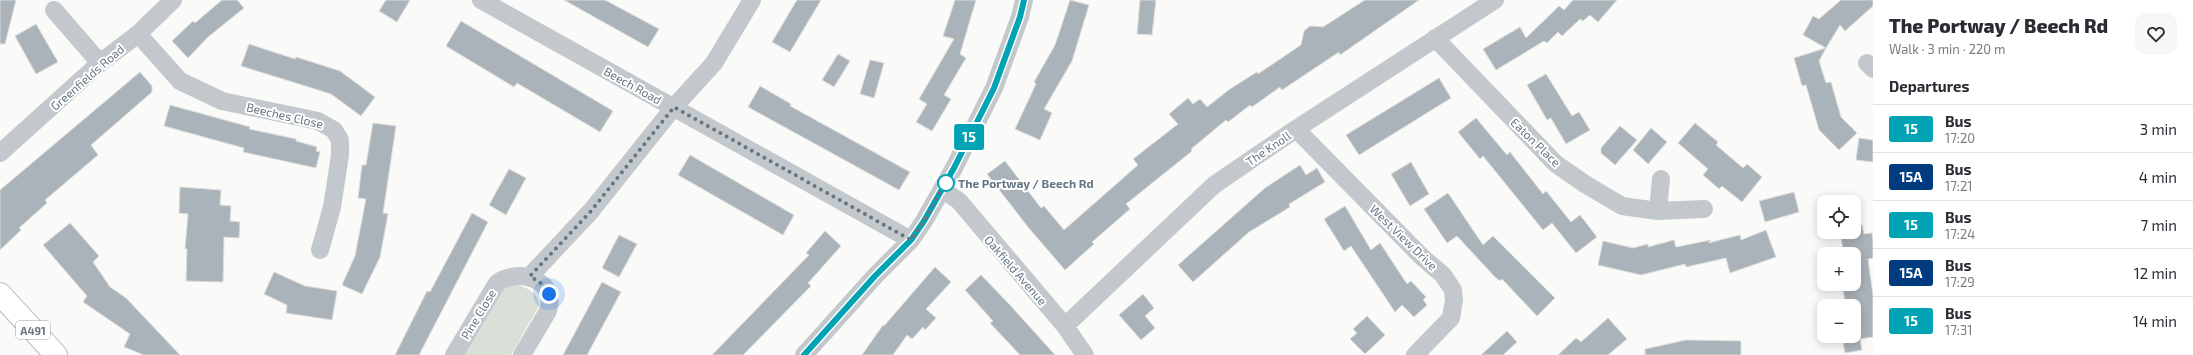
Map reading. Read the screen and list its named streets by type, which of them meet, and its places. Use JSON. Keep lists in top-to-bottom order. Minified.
{"streets":{"highway":["A491"],"street":["Greenfields Road","Beech Road","Beeches Close","Eaton Place","The Knoll","West View Drive","Oakfield Avenue","Pine Close"]},"crossings":[["Greenfields Road","Beeches Close"],["Eaton Place","The Knoll"],["The Knoll","West View Drive"],["The Knoll","Oakfield Avenue"]],"places":["The Portway / Beech Rd"],"lines":["bus line 15"],"page":{"on_map":"15","heading":[["The Portway / Beech Rd","Walk · 3 min · 220 m"],"Departures"],"list":[{"mark":"15","name":"Bus","note":"17:20","value":"3 min"},{"mark":"15A","name":"Bus","note":"17:21","value":"4 min"},{"mark":"15","name":"Bus","note":"17:24","value":"7 min"},{"mark":"15A","name":"Bus","note":"17:29","value":"12 min"},{"mark":"15","name":"Bus","note":"17:31","value":"14 min"}],"map_buttons":["+","−"]}}
